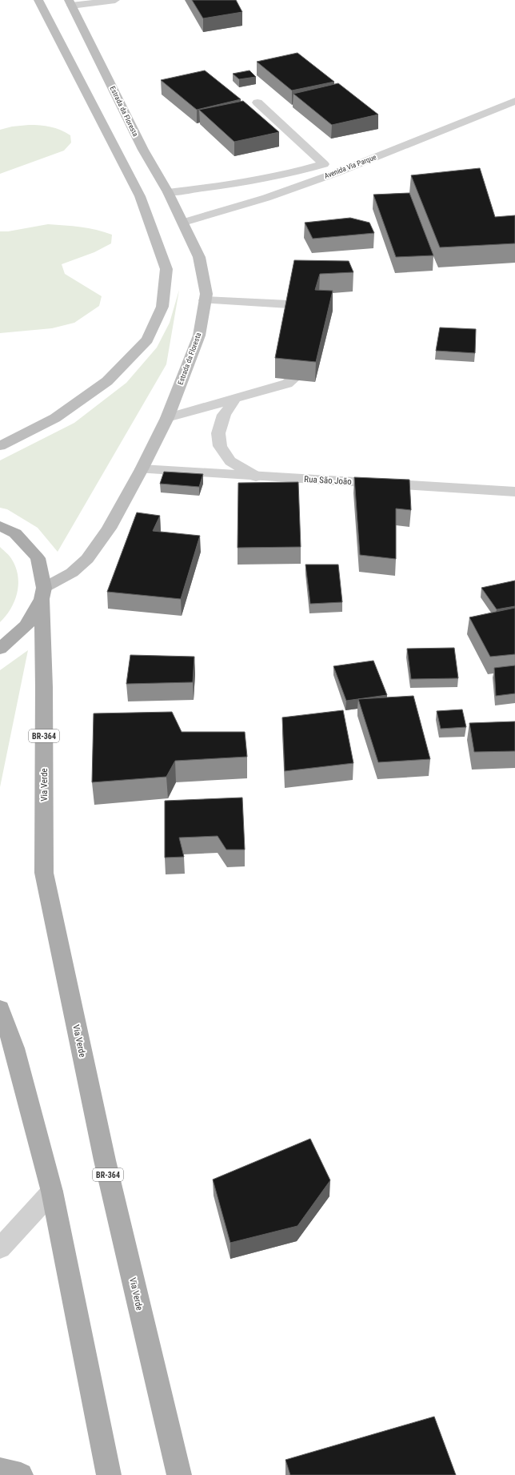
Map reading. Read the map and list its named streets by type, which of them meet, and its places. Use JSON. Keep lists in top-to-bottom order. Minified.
{"streets":{"main road":["Estrada da Floresta","BR-364","Via Verde"],"street":["Avenida Via Parque","Rua São João"]},"crossings":[["Estrada da Floresta","Avenida Via Parque"],["Estrada da Floresta","Rua São João"],["Estrada da Floresta","BR-364"],["Estrada da Floresta","Via Verde"],["BR-364","Via Verde"]]}
